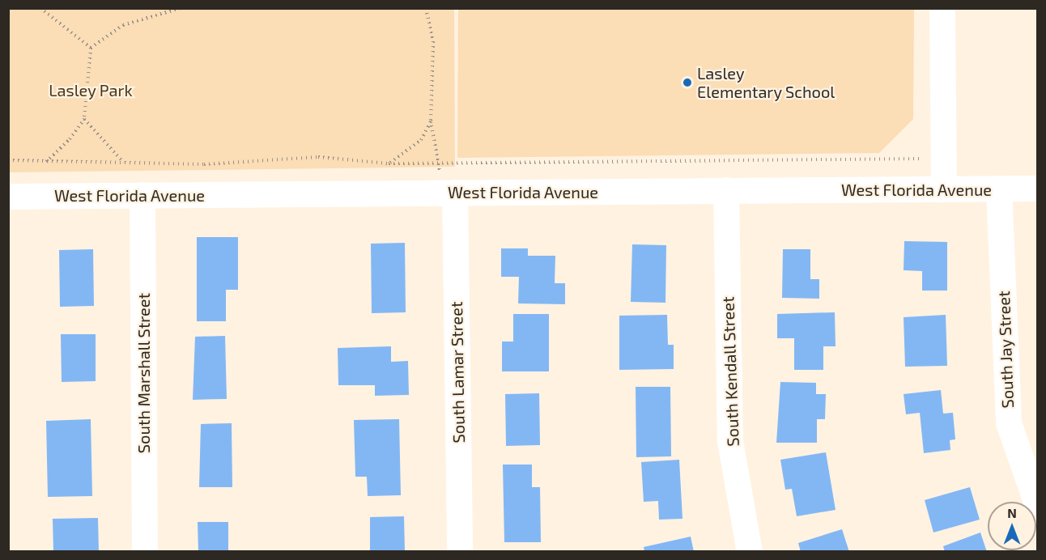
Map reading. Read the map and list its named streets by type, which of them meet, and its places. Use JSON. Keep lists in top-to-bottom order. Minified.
{"streets":{"street":["West Florida Avenue","South Jay Street","South Kendall Street","South Lamar Street","South Marshall Street"]},"crossings":[["West Florida Avenue","South Jay Street"],["West Florida Avenue","South Kendall Street"],["West Florida Avenue","South Lamar Street"],["West Florida Avenue","South Marshall Street"]],"parks":["Lasley Park"],"places":["Lasley Elementary School"],"north":"top"}
